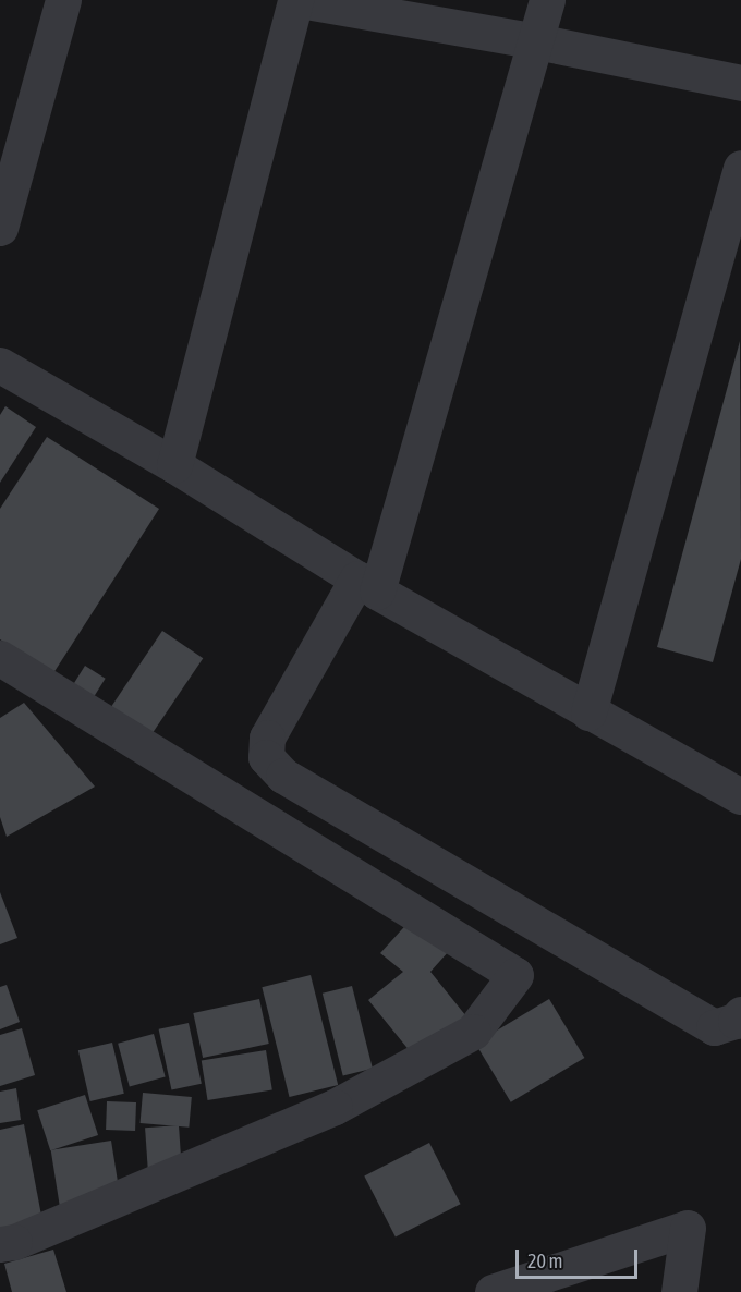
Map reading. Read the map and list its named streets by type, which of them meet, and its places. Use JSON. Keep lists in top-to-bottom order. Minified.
{"scale_bar":"20 m"}
